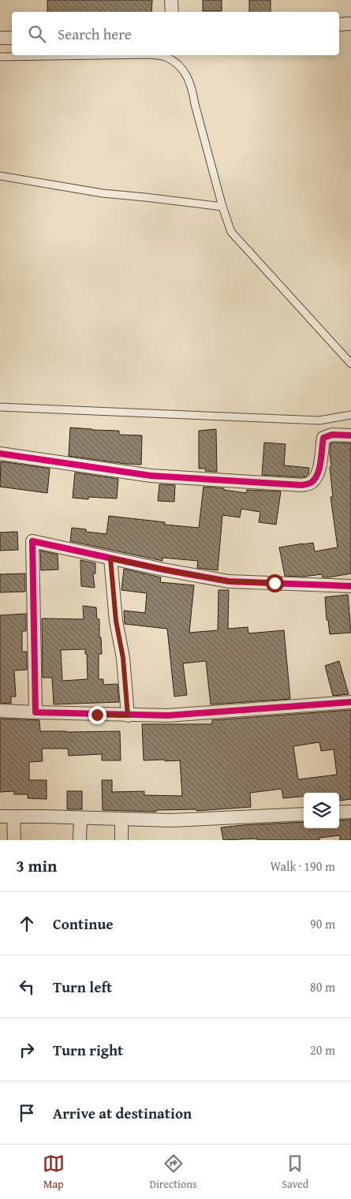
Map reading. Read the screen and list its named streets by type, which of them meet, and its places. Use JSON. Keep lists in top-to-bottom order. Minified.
{"page":{"search":"Search here","heading":["3 min","Walk · 190 m"],"list":[["Continue","90 m"],["Turn left","80 m"],["Turn right","20 m"],"Arrive at destination"],"nav":["Map","Directions","Saved"]}}
